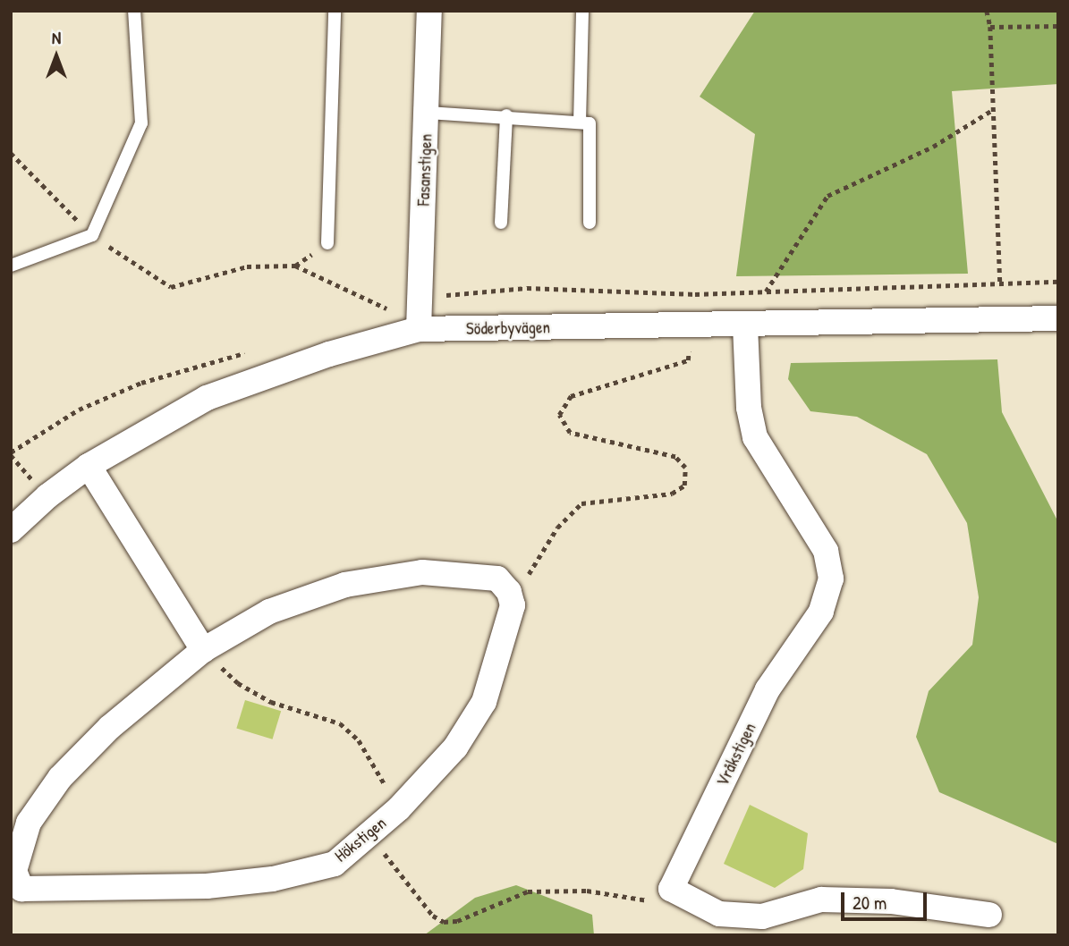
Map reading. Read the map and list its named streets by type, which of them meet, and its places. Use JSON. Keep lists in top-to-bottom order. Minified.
{"streets":{"street":["Fasanstigen","Söderbyvägen","Vråkstigen","Hökstigen"]},"crossings":[["Fasanstigen","Söderbyvägen"],["Söderbyvägen","Vråkstigen"]],"scale_bar":"20 m","north":"top"}
